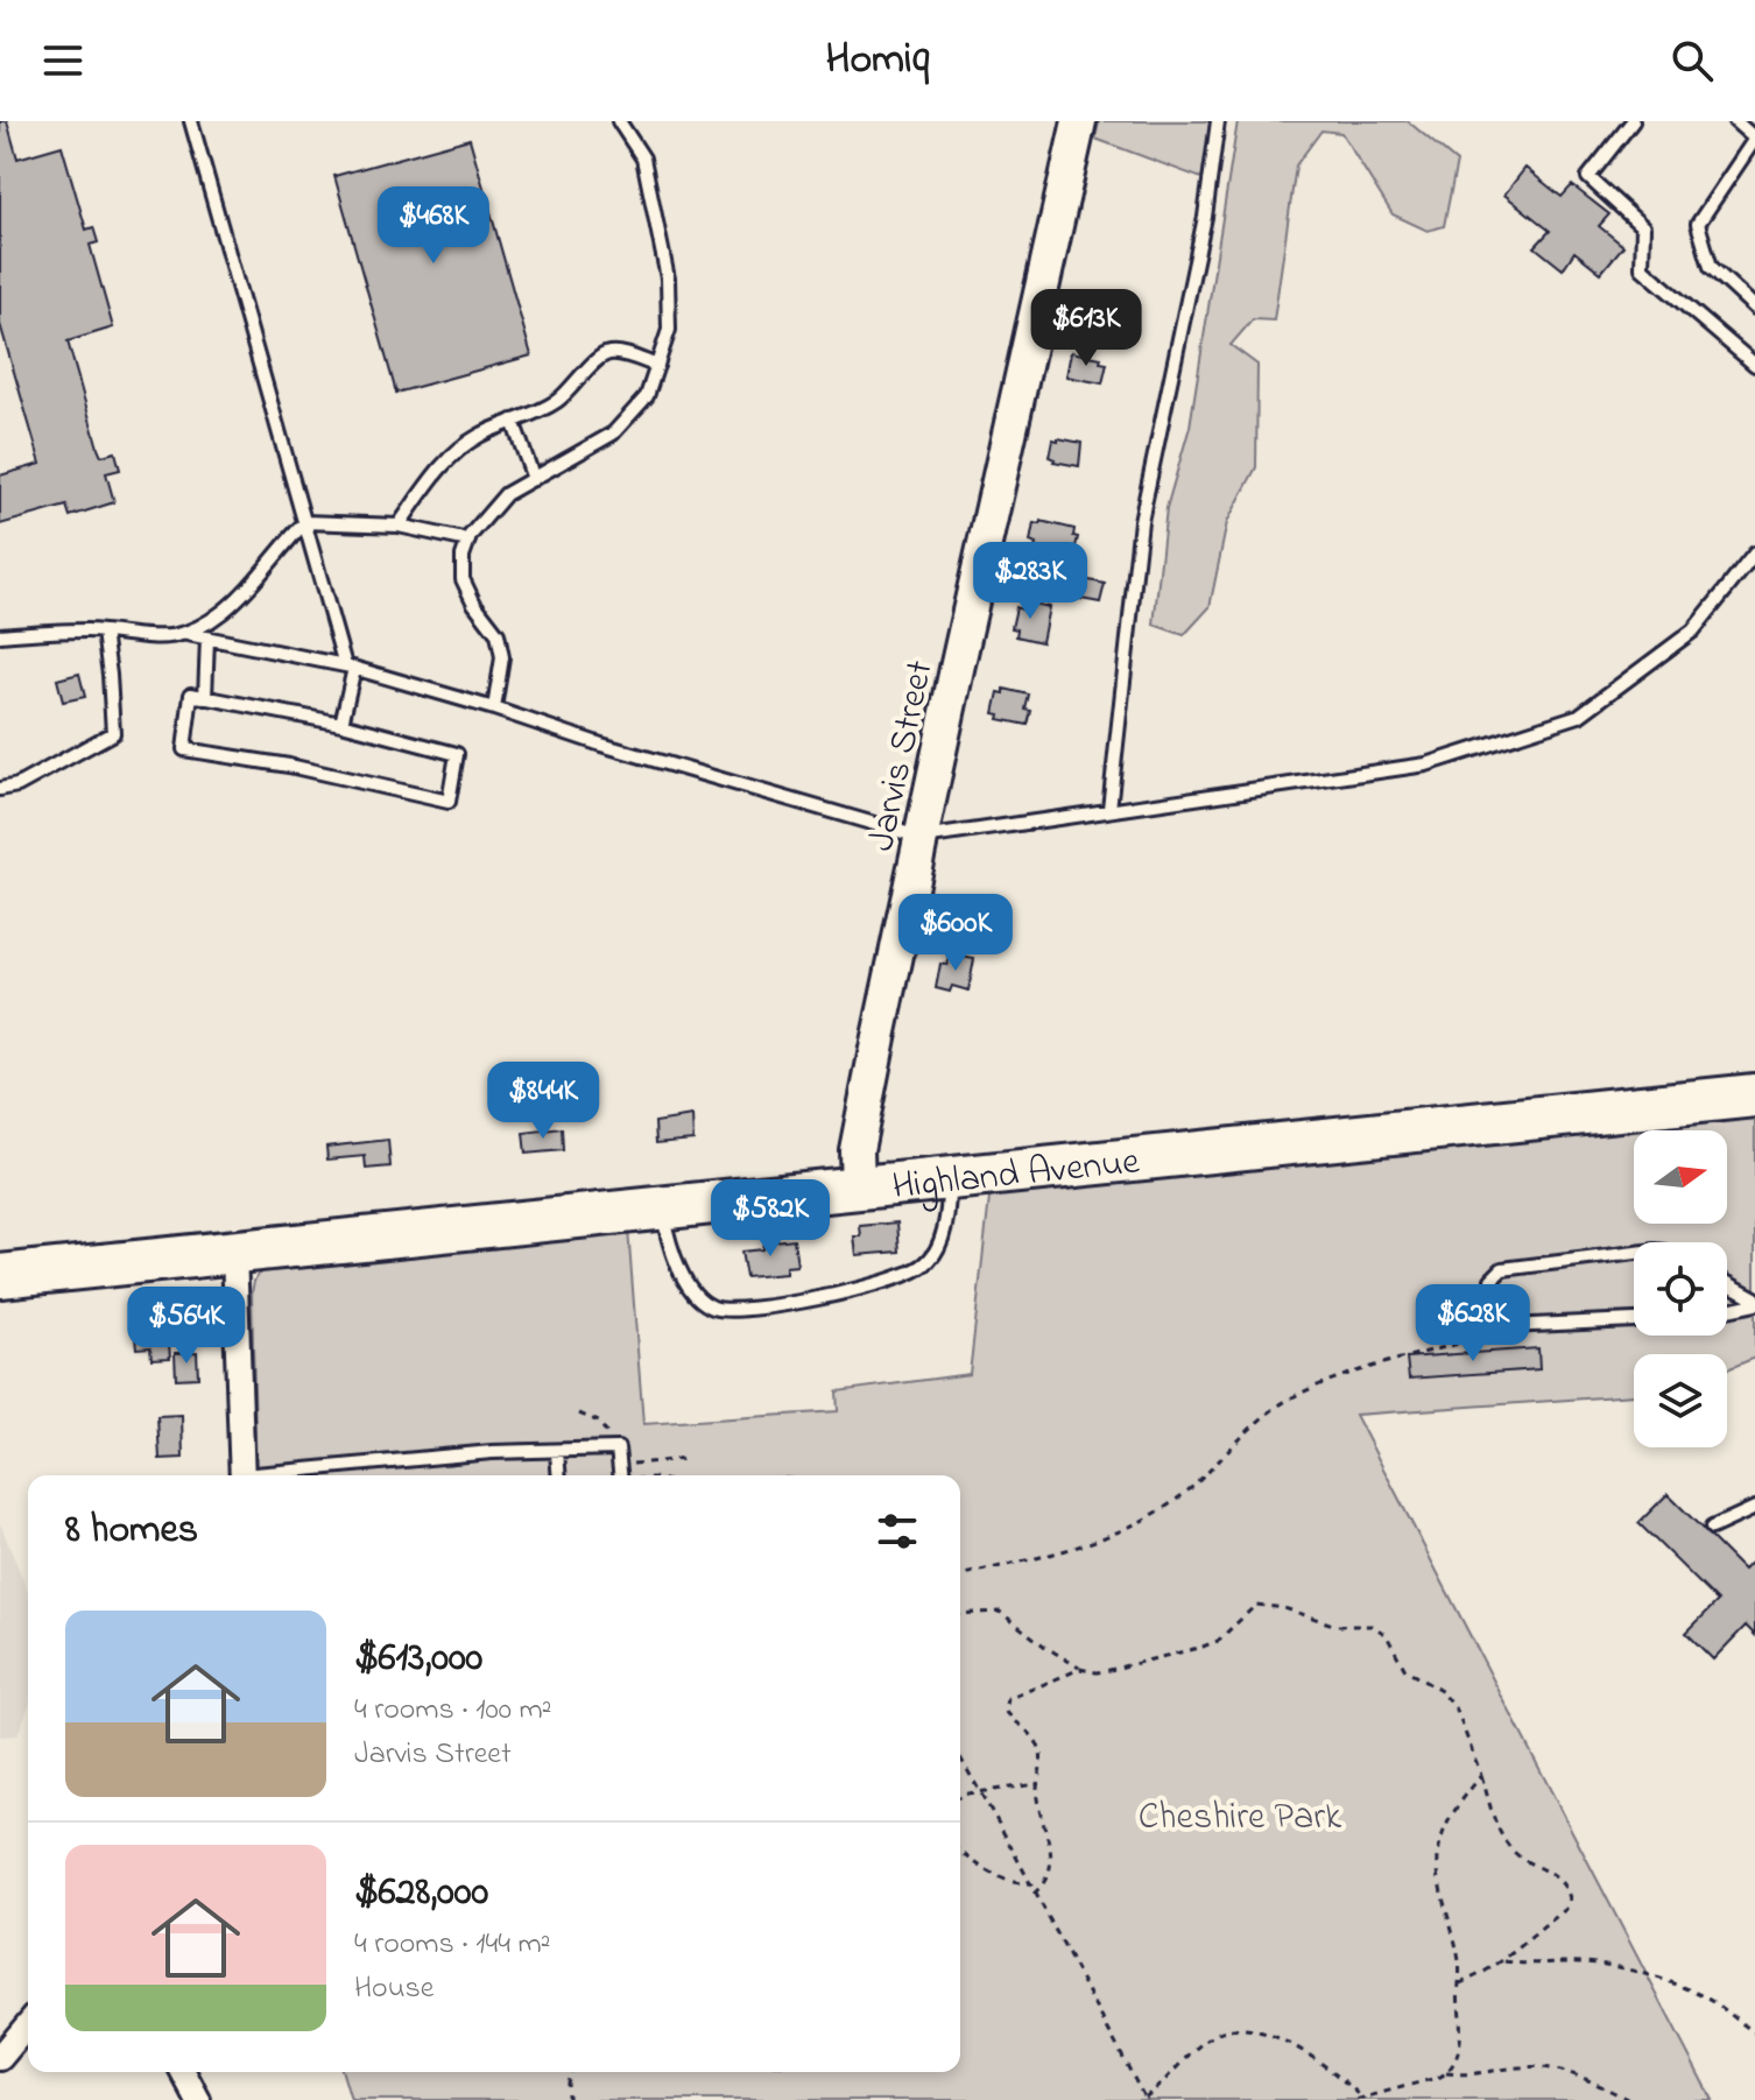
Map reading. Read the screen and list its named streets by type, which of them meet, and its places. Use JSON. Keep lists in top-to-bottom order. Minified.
{"streets":{"highway":["Highland Avenue"],"street":["Jarvis Street"]},"crossings":[["Jarvis Street","Highland Avenue"]],"parks":["Cheshire Park"],"north":"right","page":{"header":"Homiq","price":["$468K","$613K","$283K","$600K","$844K","$582K","$628K","$564K"],"heading":"8 homes","list":[{"name":"$613,000","note":"4 rooms · 100 m² · Jarvis Street"},{"name":"$628,000","note":"4 rooms · 144 m² · House"}]}}
